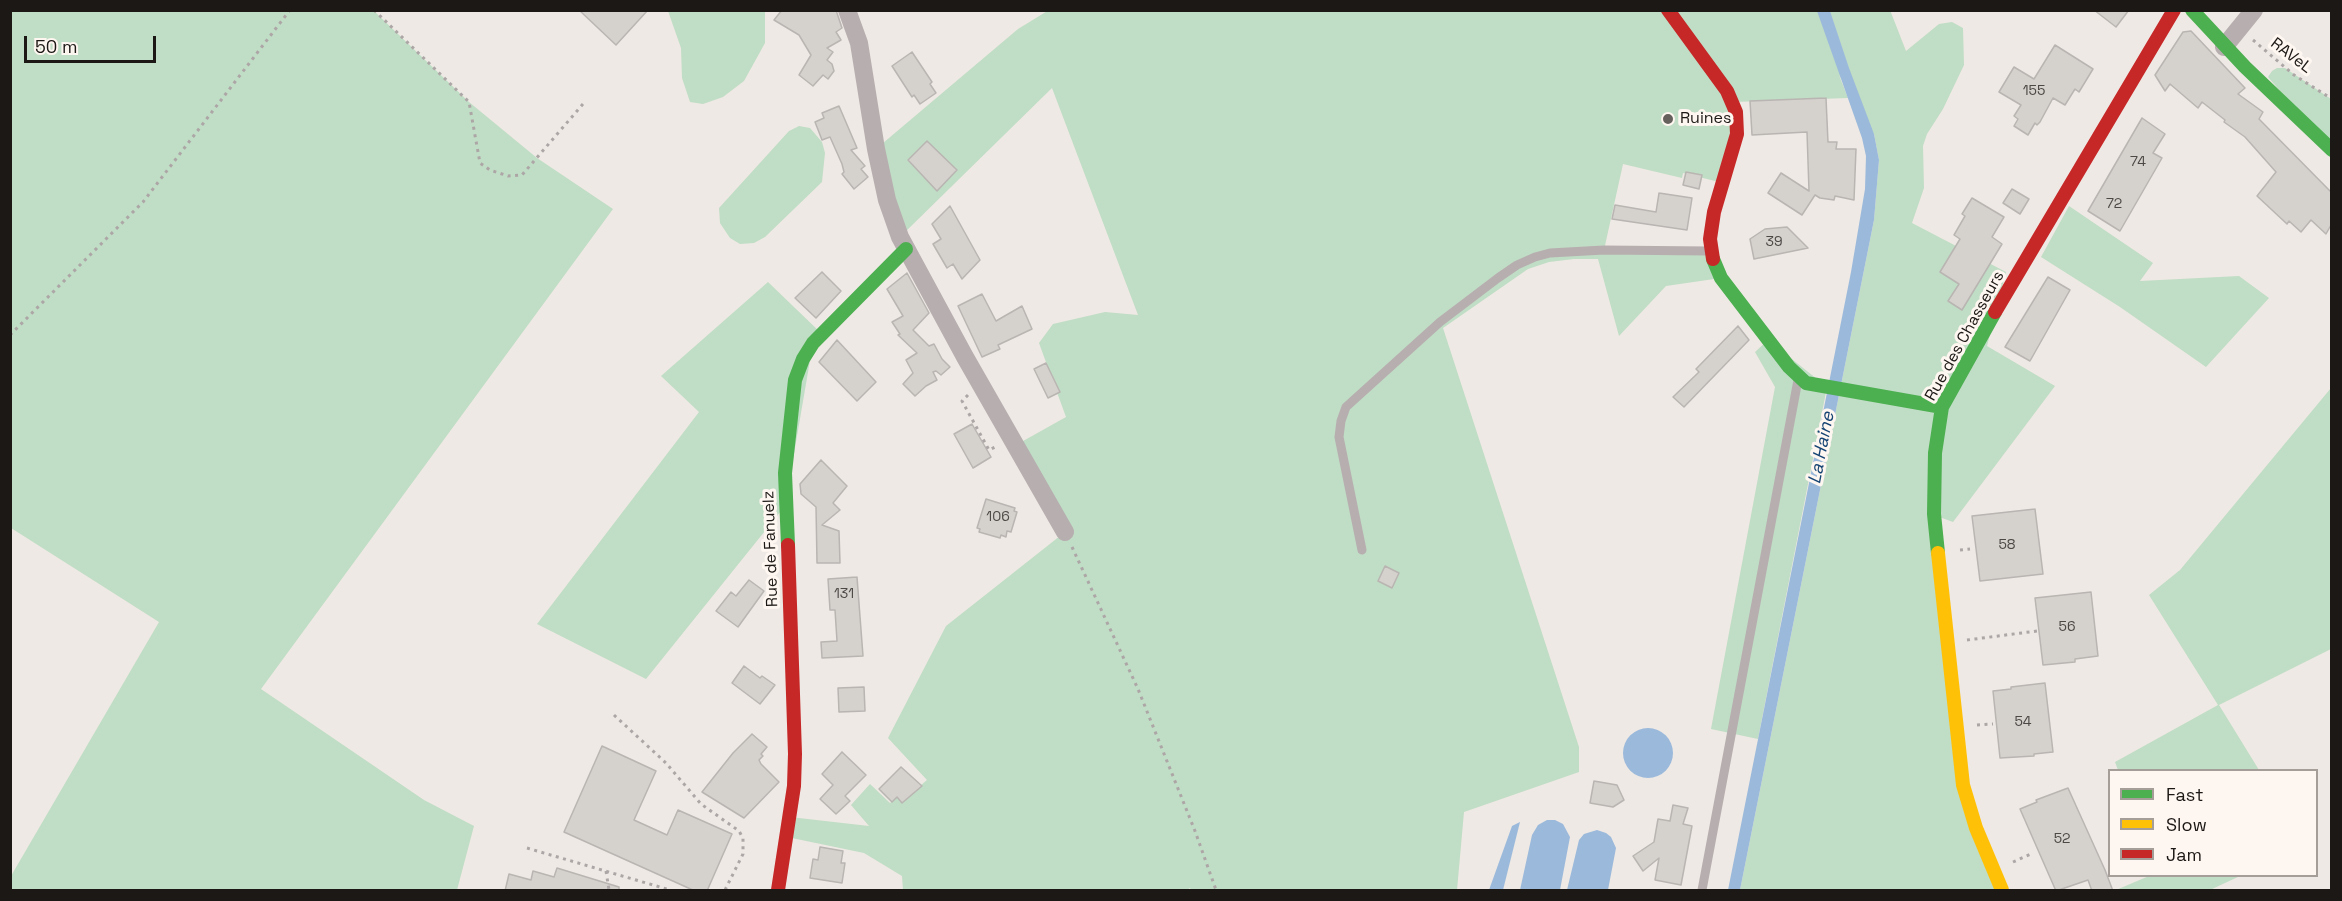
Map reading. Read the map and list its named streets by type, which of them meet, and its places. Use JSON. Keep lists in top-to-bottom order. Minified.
{"streets":{"street":["Rue des Chasseurs","Rue de Fanuelz"],"path":["RAVeL"]},"water":["La Haine"],"places":["Ruines"],"house_numbers":["155","74","72","39","106","58","131","56","54","52"],"legend":["Fast","Slow","Jam"],"scale_bar":"50 m"}
